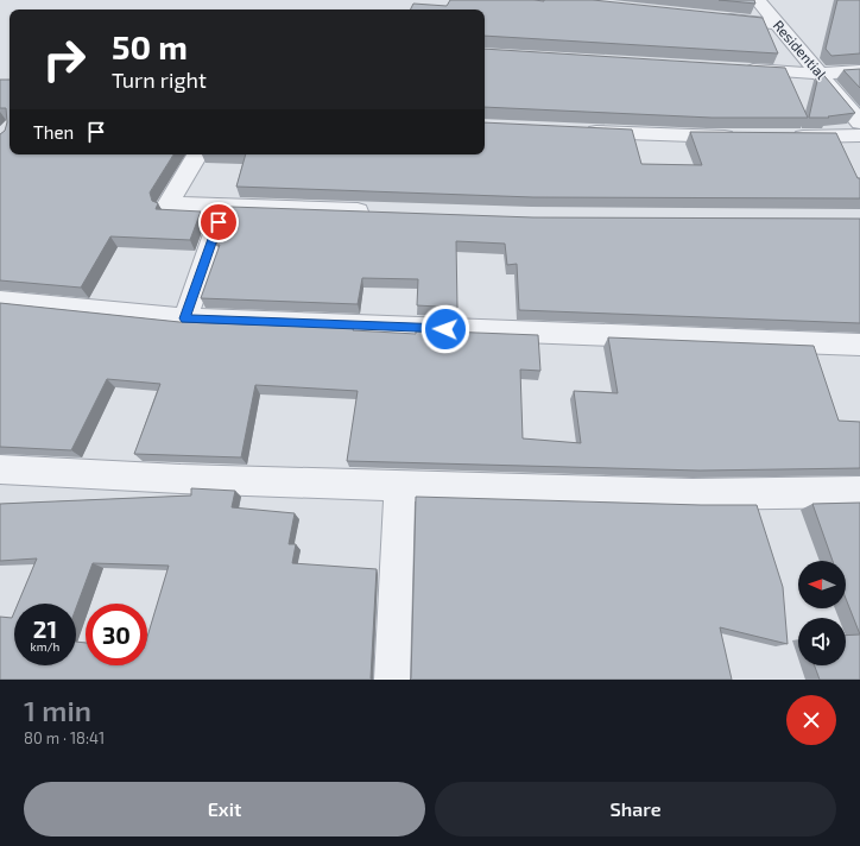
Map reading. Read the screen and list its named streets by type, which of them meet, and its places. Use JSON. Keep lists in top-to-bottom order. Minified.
{"streets":{"street":["Residential"]},"north":"left","page":{"turn":["50 m","Turn right"],"then":"Then","speed":"21 km/h","limit":"30","heading":["1 min","80 m · 18:41"],"buttons":["Exit","Share"]}}
